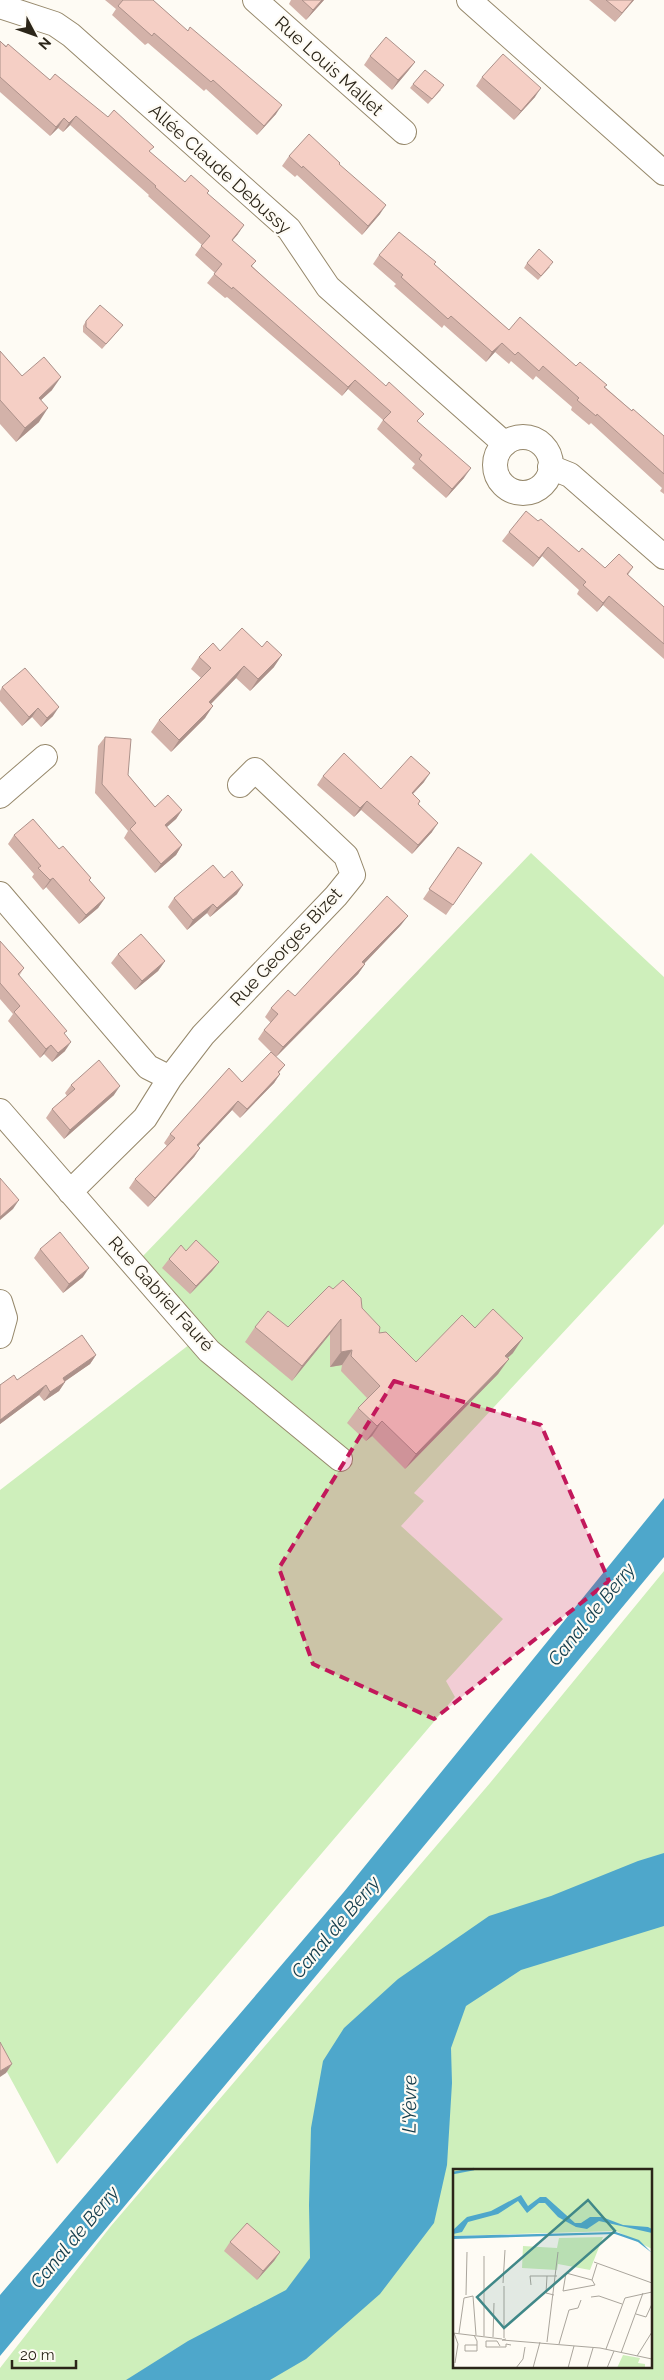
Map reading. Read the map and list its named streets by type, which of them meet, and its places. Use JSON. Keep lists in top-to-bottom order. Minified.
{"streets":{"street":["Rue Louis Mallet","Allée Claude Debussy","Rue Georges Bizet","Rue Gabriel Fauré"]},"crossings":[["Rue Georges Bizet","Rue Gabriel Fauré"]],"water":["Canal de Berry","L'Yèvre"],"scale_bar":"20 m","north":"bottom right"}
